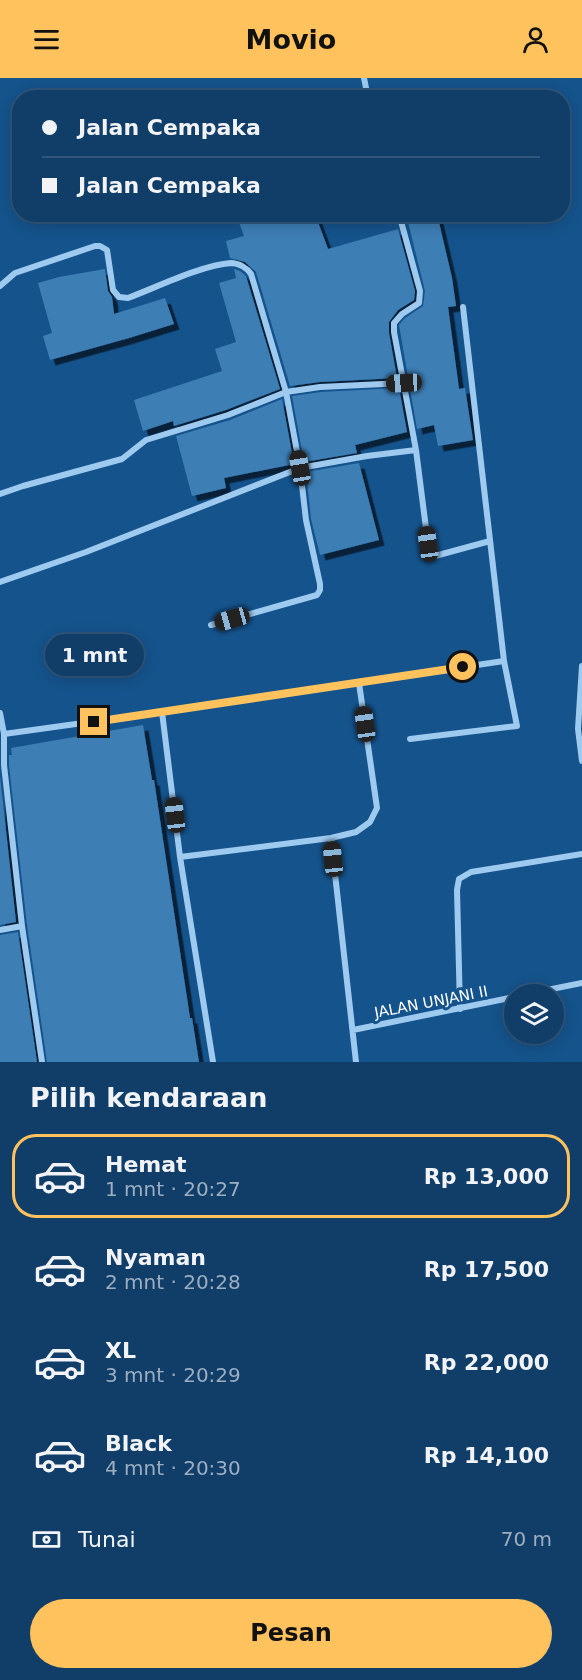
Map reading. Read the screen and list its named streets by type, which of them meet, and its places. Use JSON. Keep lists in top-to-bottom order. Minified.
{"streets":{"street":["JALAN UNJANI II"]},"page":{"header":"Movio","banner":["Jalan Cempaka","Jalan Cempaka"],"bubble":"1 mnt","heading":"Pilih kendaraan","list":[{"name":"Hemat","note":"1 mnt · 20:27","value":"Rp 13,000"},{"name":"Nyaman","note":"2 mnt · 20:28","value":"Rp 17,500"},{"name":"XL","note":"3 mnt · 20:29","value":"Rp 22,000"},{"name":"Black","note":"4 mnt · 20:30","value":"Rp 14,100"}],"pay":["Tunai","70 m"],"buttons":"Pesan"}}
